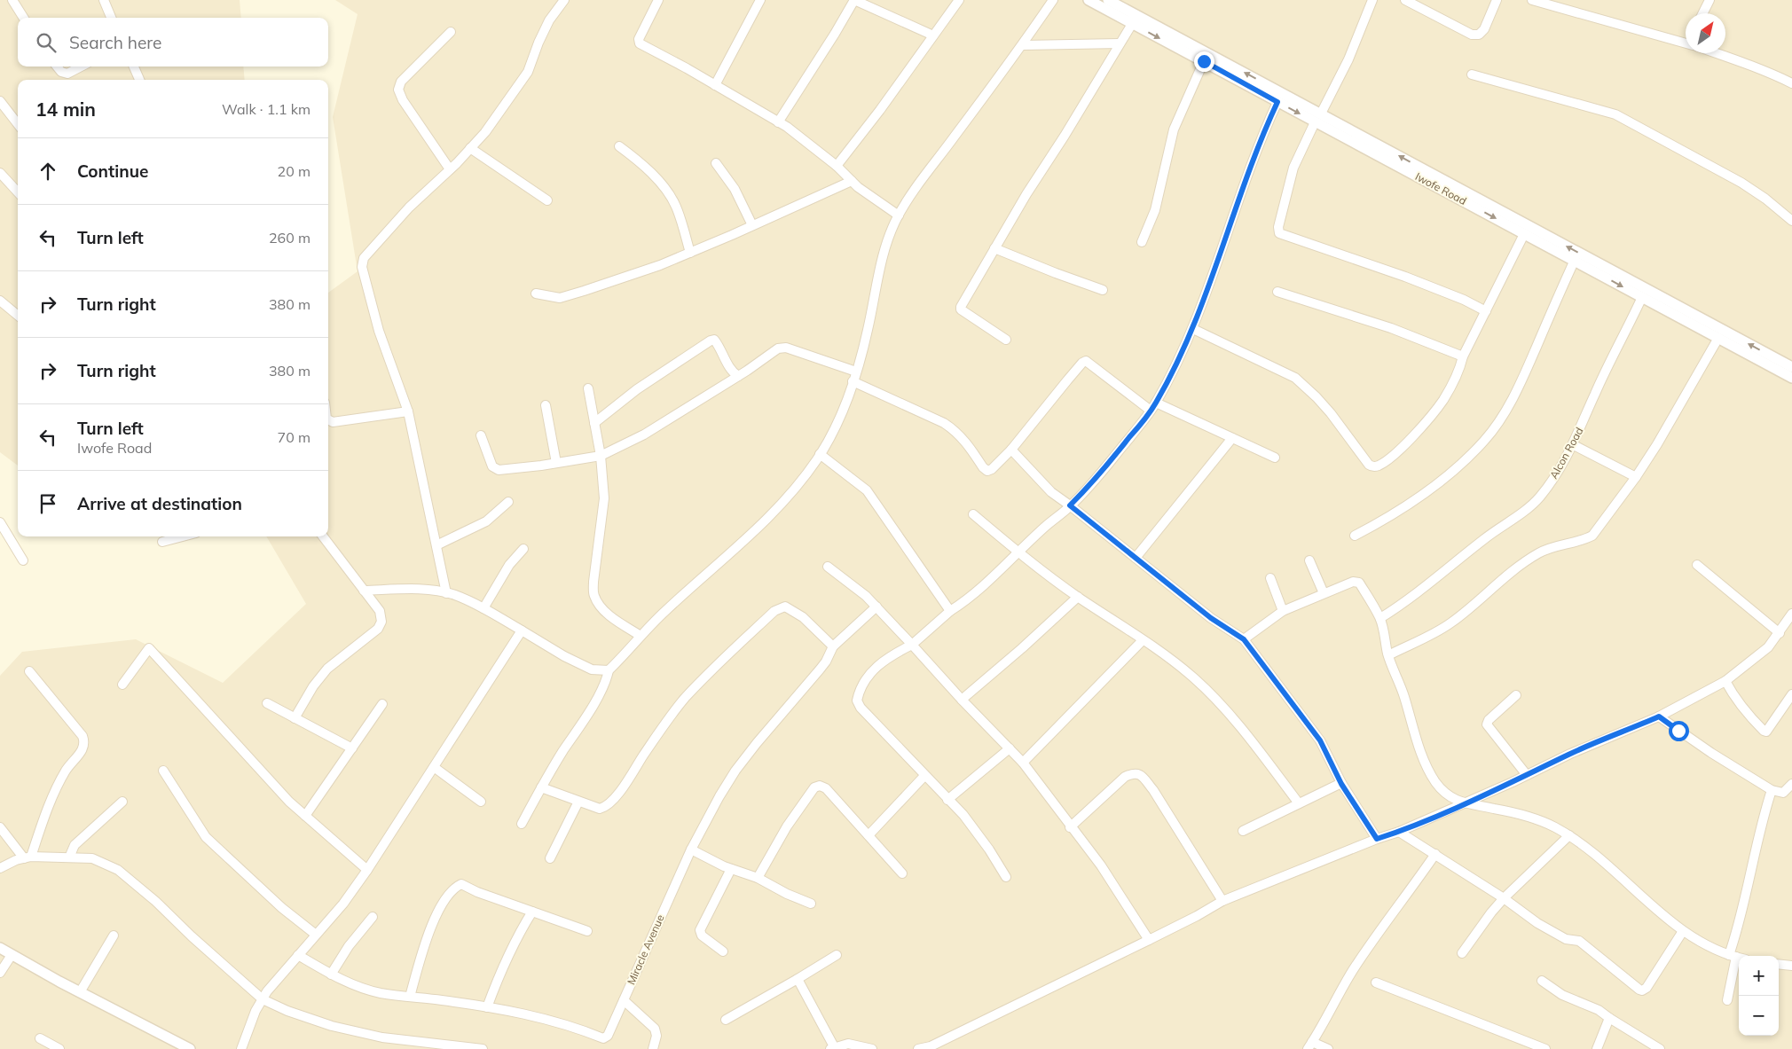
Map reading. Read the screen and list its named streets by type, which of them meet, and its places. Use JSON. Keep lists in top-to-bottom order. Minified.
{"streets":{"street":["Iwofe Road","Alcon Road","Miracle Avenue"]},"crossings":[["Iwofe Road","Alcon Road"]],"north":"top right","page":{"search":"Search here","heading":["14 min","Walk · 1.1 km"],"list":[["Continue","20 m"],["Turn left","260 m"],["Turn right","380 m"],["Turn right","380 m"],["Turn left","Iwofe Road","70 m"],"Arrive at destination"],"map_buttons":["+","−"]}}
